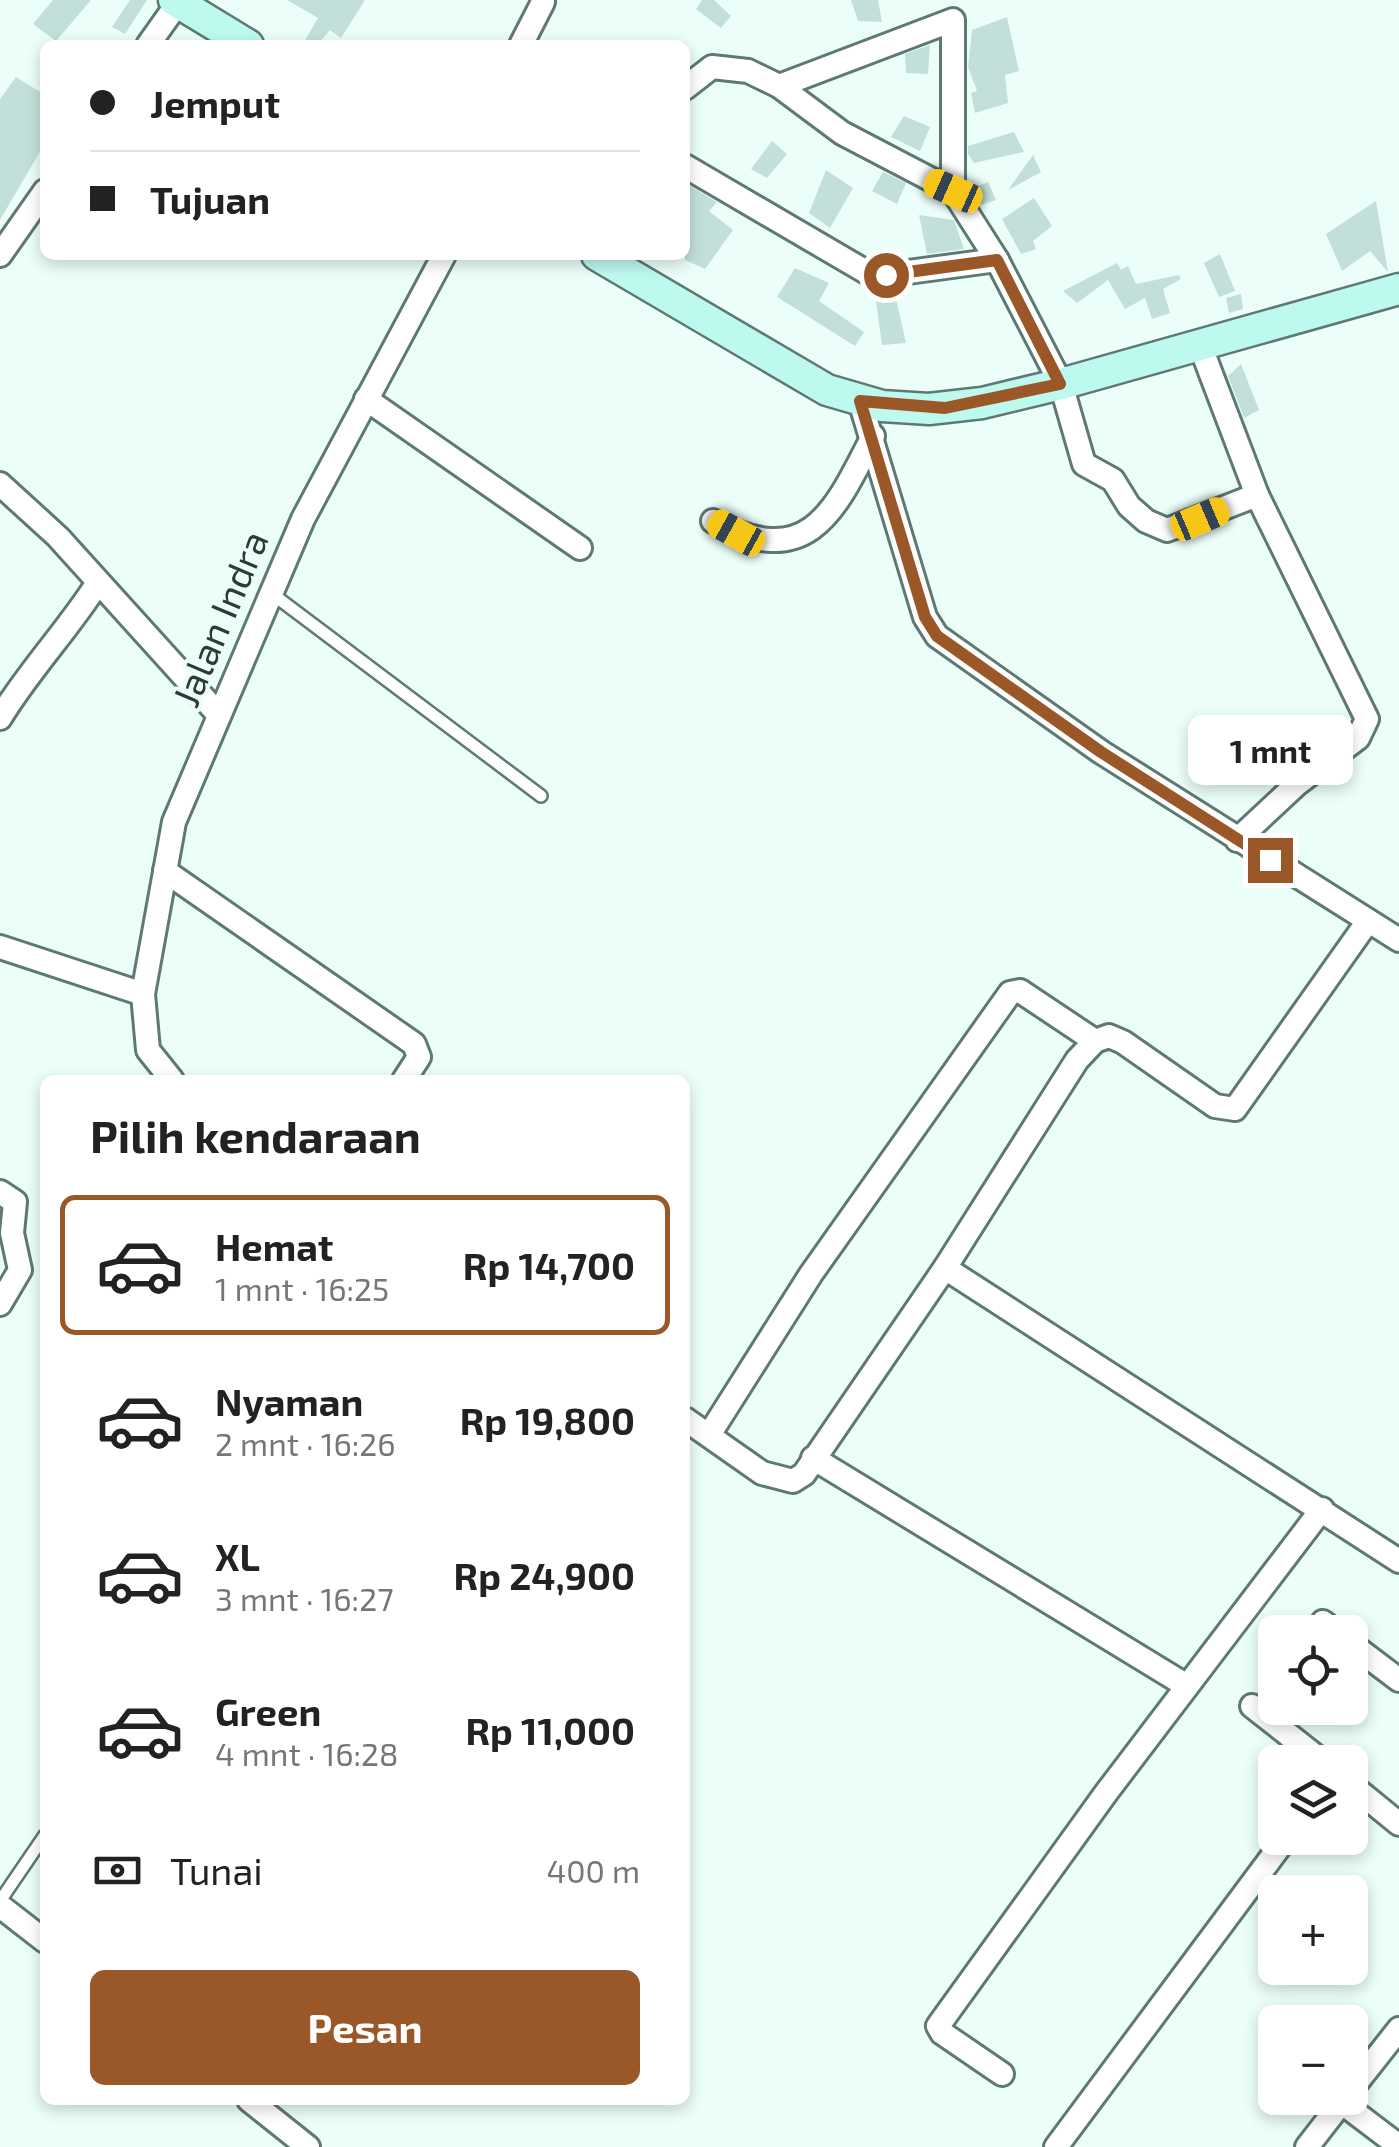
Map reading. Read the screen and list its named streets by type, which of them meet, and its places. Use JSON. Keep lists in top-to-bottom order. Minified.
{"streets":{"street":["Jalan Indra"]},"page":{"banner":["Jemput","Tujuan"],"bubble":"1 mnt","heading":"Pilih kendaraan","list":[{"name":"Hemat","note":"1 mnt · 16:25","value":"Rp 14,700"},{"name":"Nyaman","note":"2 mnt · 16:26","value":"Rp 19,800"},{"name":"XL","note":"3 mnt · 16:27","value":"Rp 24,900"},{"name":"Green","note":"4 mnt · 16:28","value":"Rp 11,000"}],"map_buttons":["+","−"],"pay":["Tunai","400 m"],"buttons":"Pesan"}}
